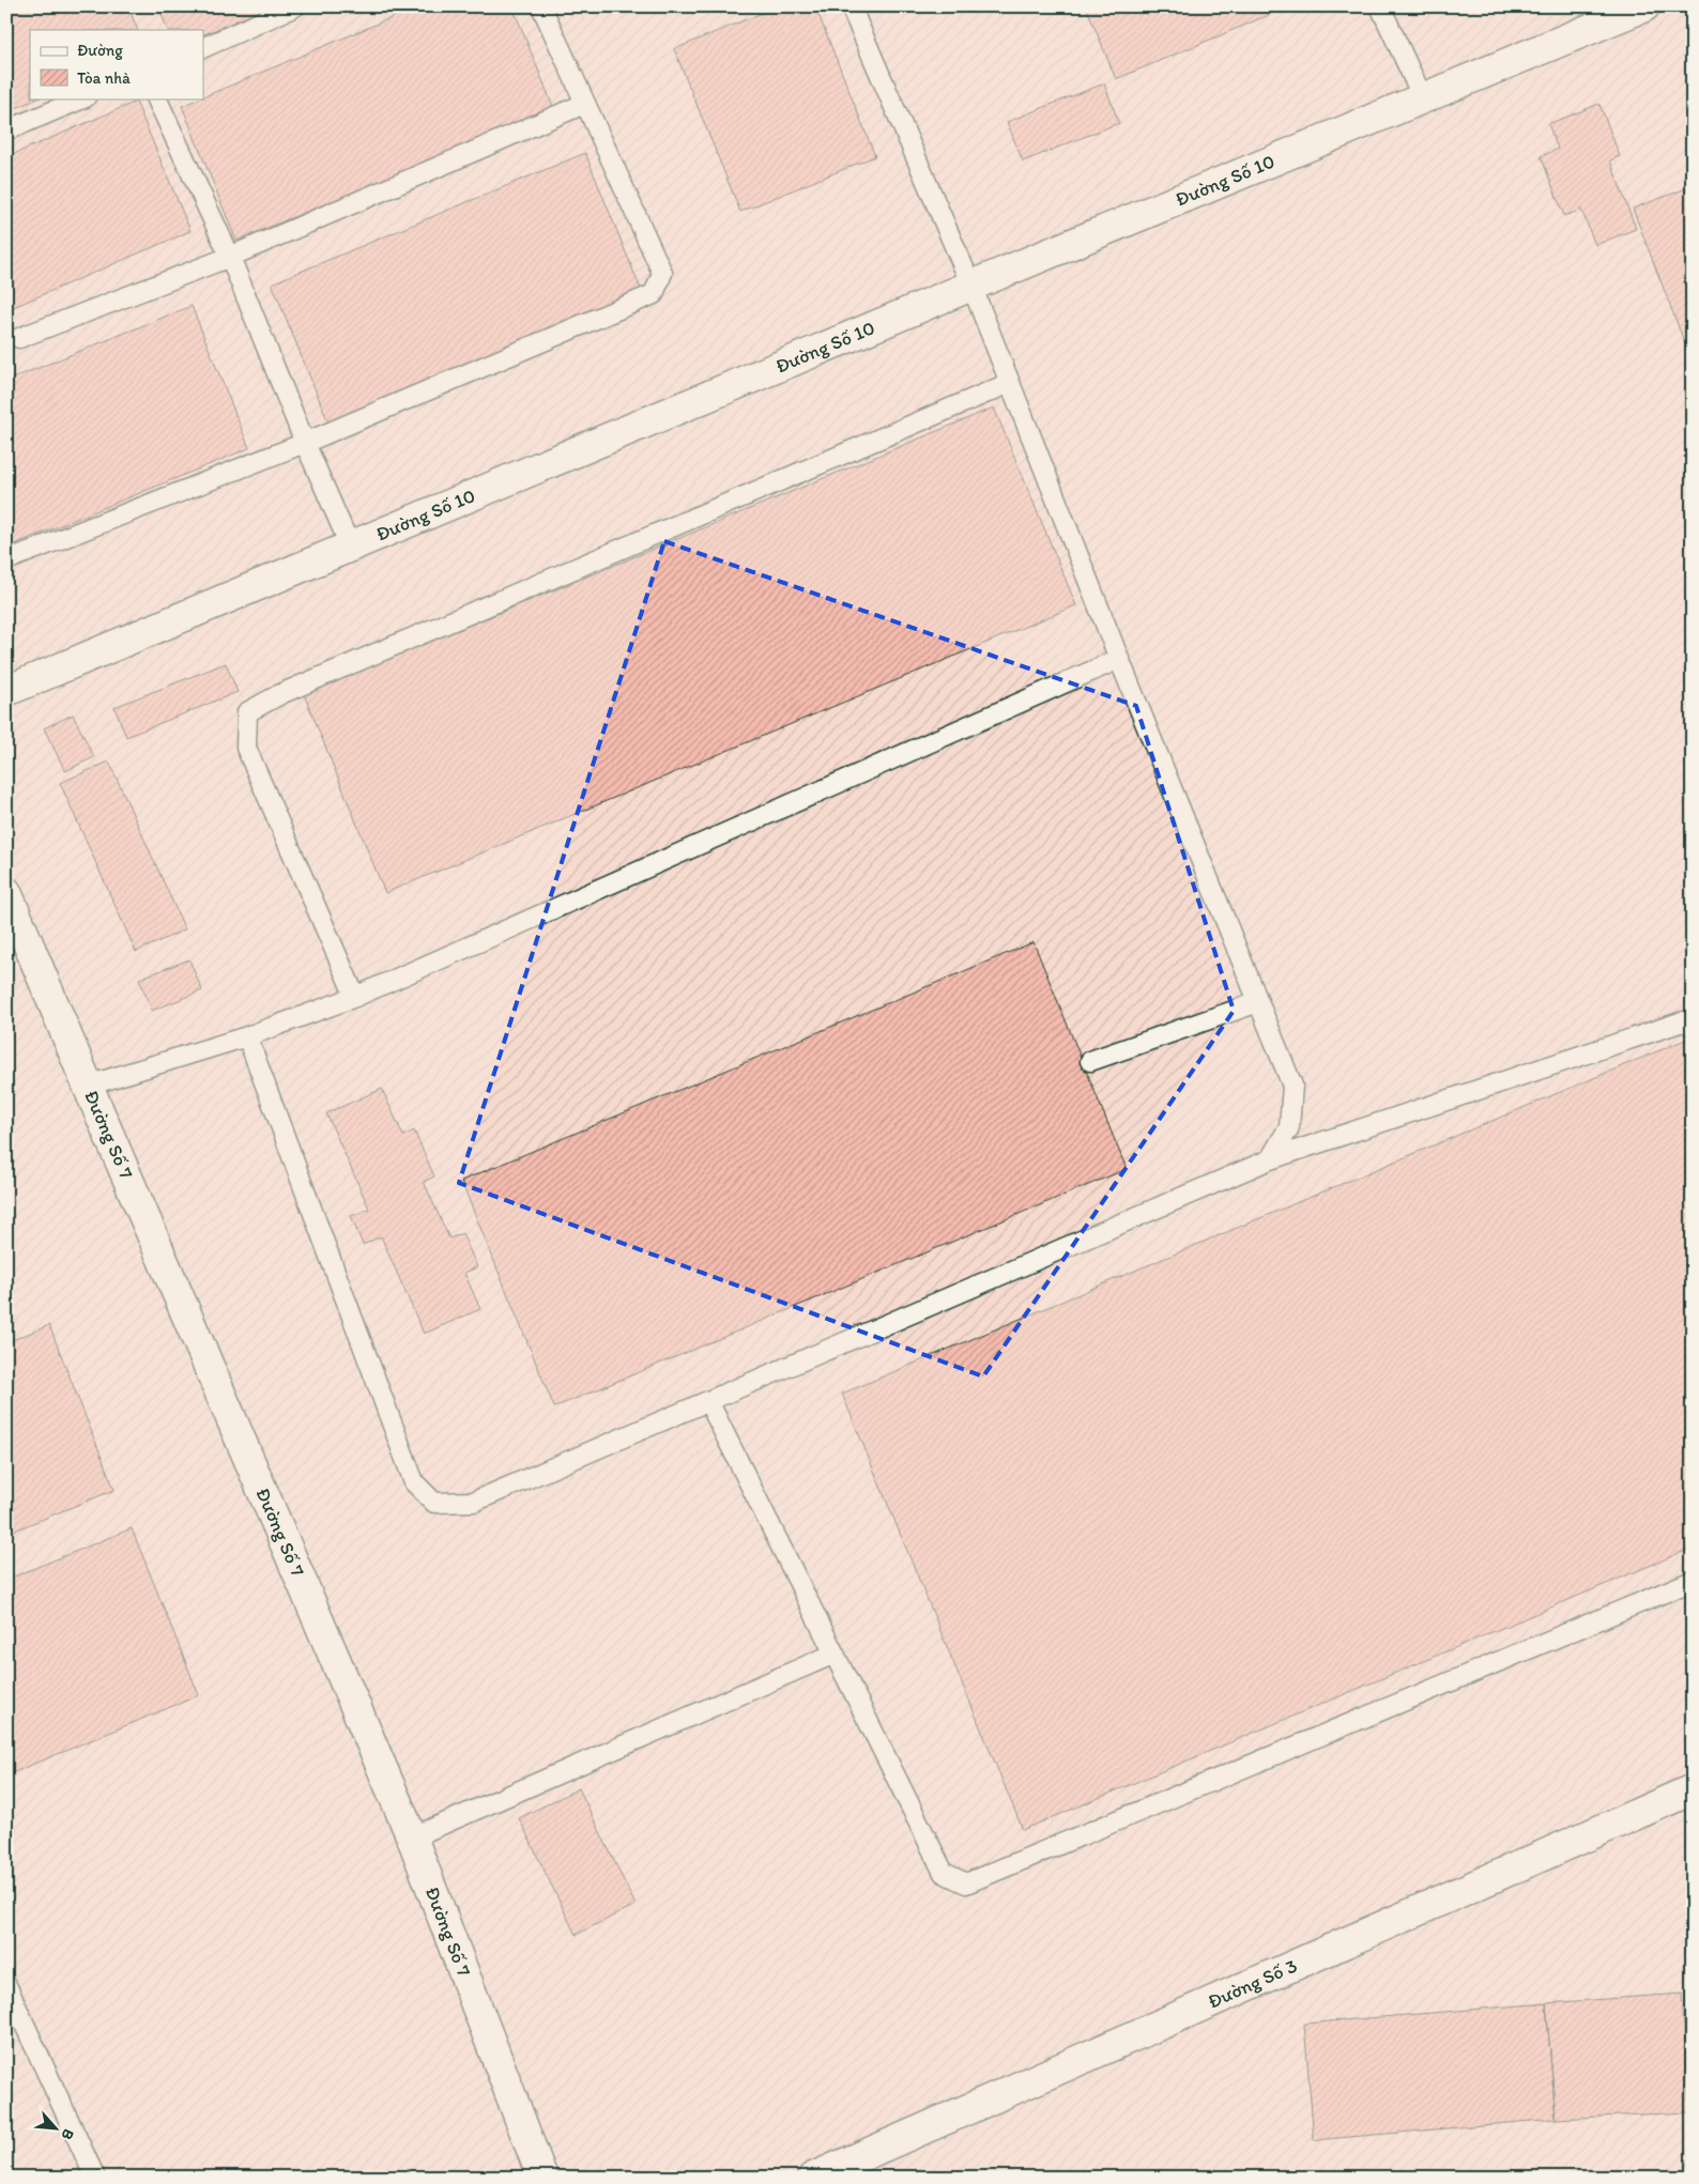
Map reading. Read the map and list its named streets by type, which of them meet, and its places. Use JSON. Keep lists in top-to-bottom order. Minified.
{"streets":{"street":["Đường Số 10","Đường Số 7","Đường Số 3"]},"legend":["Đường","Tòa nhà"],"north":"bottom right"}
